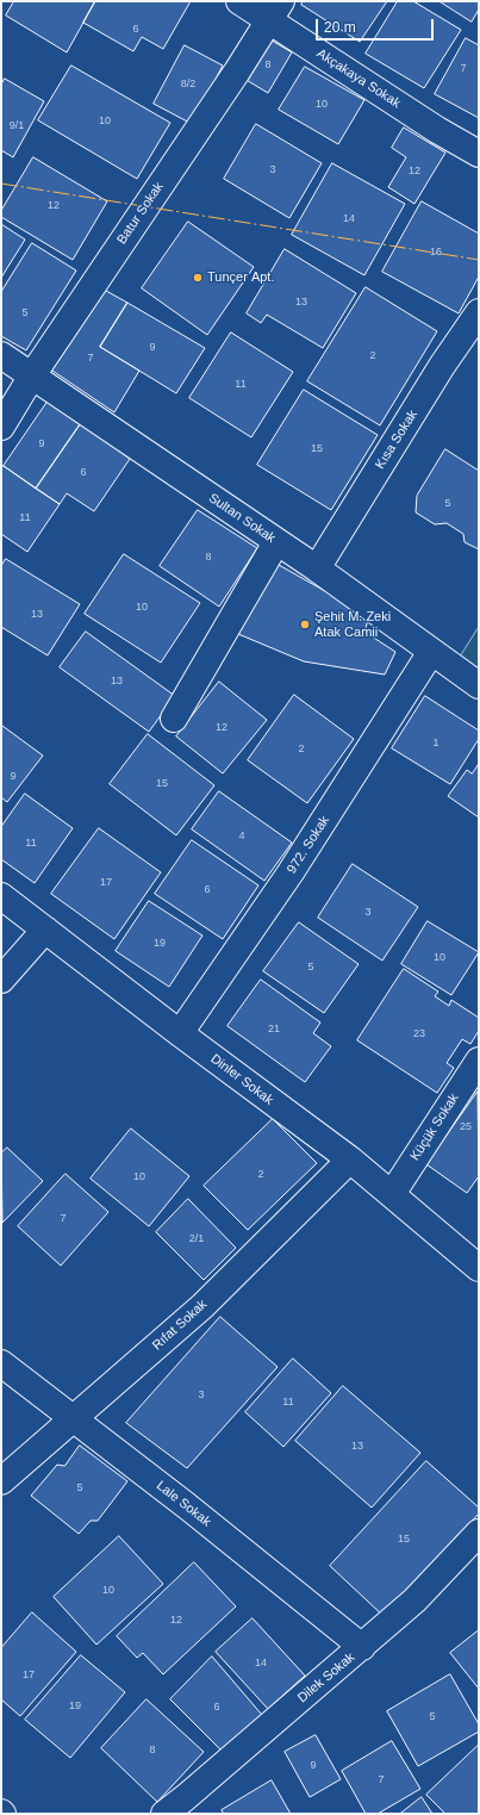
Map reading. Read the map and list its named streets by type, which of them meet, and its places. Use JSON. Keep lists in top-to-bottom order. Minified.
{"streets":{"street":["Akçakaya Sokak","Batur Sokak","Kısa Sokak","Sultan Sokak","972. Sokak","Dinler Sokak","Küçük Sokak","Rıfat Sokak","Lale Sokak","Dilek Sokak"]},"crossings":[["Akçakaya Sokak","Batur Sokak"],["Batur Sokak","Sultan Sokak"],["Kısa Sokak","Sultan Sokak"],["Sultan Sokak","972. Sokak"],["972. Sokak","Dinler Sokak"],["Dinler Sokak","Küçük Sokak"],["Dinler Sokak","Rıfat Sokak"],["Rıfat Sokak","Lale Sokak"],["Lale Sokak","Dilek Sokak"]],"places":["Tunçer Apt.","Şehit M. Zeki Atak Camii"],"house_numbers":["6","8","7","8/2","10","10","9/1","3","12","12","14","16","13","5","9","2","7","11","9","15","6","5","11","8","10","13","13","12","1","2","9","15","4","11","17","6","3","19","10","5","21","23","25","2","10","7","2/1","3","11","13","5","15","10","12","14","17","19","6","5","8","9","7"],"scale_bar":"20 m"}
